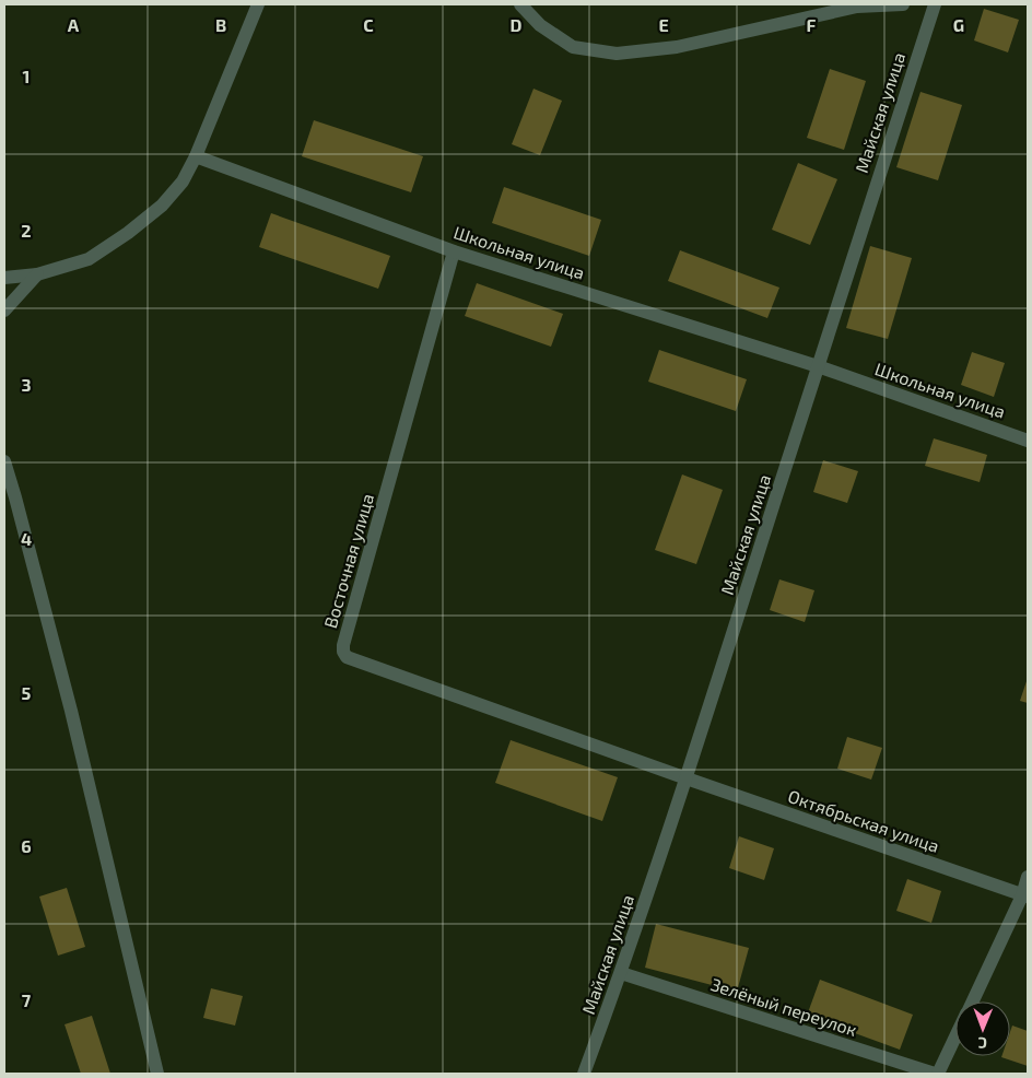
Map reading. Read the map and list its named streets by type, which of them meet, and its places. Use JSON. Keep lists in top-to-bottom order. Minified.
{"streets":{"street":["Майская улица","Школьная улица","Восточная улица","Октябрьская улица","Зелёный переулок"]},"crossings":[["Майская улица","Школьная улица"],["Майская улица","Восточная улица"],["Майская улица","Октябрьская улица"],["Майская улица","Зелёный переулок"],["Школьная улица","Восточная улица"],["Восточная улица","Октябрьская улица"]],"north":"bottom","grid":{"columns":["A","B","C","D","E","F","G"],"rows":["1","2","3","4","5","6","7"]}}
